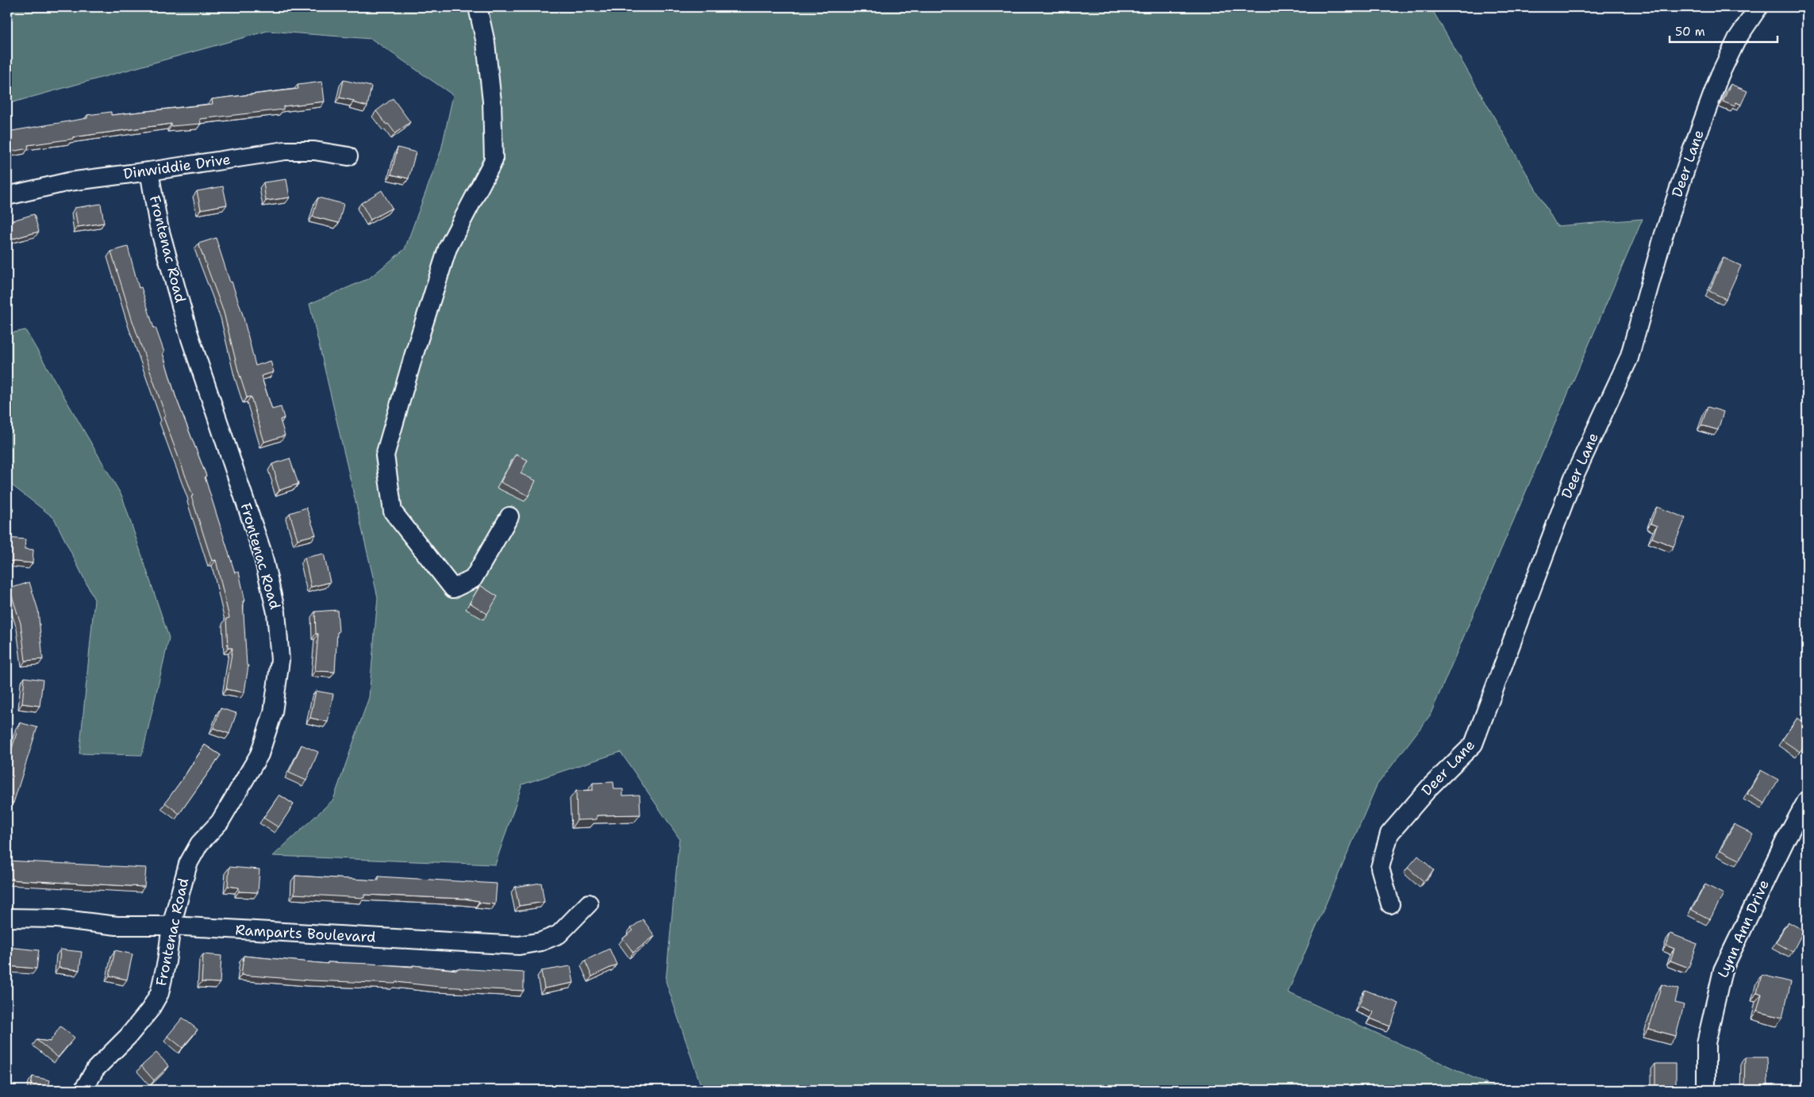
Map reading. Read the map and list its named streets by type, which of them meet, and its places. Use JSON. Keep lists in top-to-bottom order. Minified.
{"streets":{"street":["Deer Lane","Dinwiddie Drive","Frontenac Road","Lynn Ann Drive","Ramparts Boulevard"]},"crossings":[["Dinwiddie Drive","Frontenac Road"],["Frontenac Road","Ramparts Boulevard"]],"scale_bar":"50 m"}
